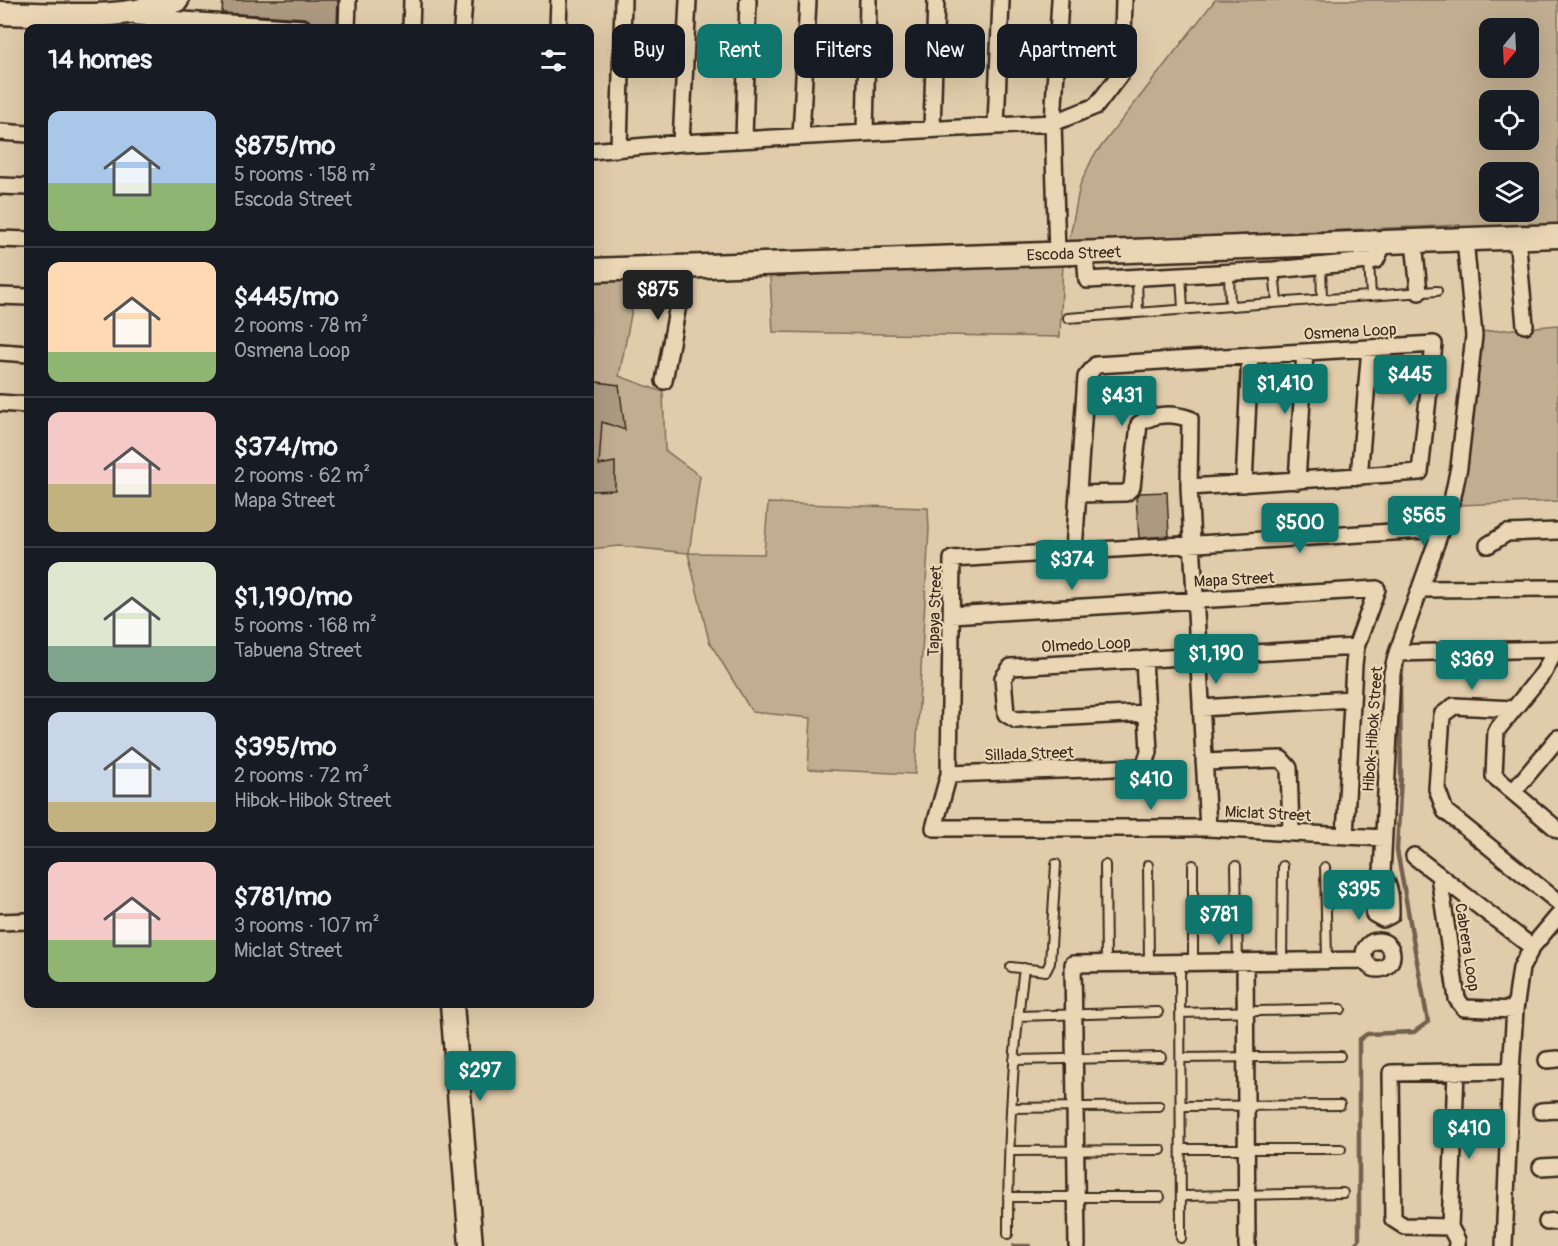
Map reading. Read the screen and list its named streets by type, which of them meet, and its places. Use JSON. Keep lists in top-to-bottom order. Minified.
{"streets":{"street":["Escoda Street","Osmena Loop","Mapa Street","Tapaya Street","Olmedo Loop","Hibok-Hibok Street","Sillada Street","Miclat Street","Cabrera Loop"]},"crossings":[["Escoda Street","Hibok-Hibok Street"],["Osmena Loop","Tapaya Street"],["Mapa Street","Tapaya Street"],["Mapa Street","Olmedo Loop"],["Mapa Street","Miclat Street"],["Tapaya Street","Hibok-Hibok Street"],["Tapaya Street","Sillada Street"],["Tapaya Street","Miclat Street"],["Olmedo Loop","Sillada Street"],["Hibok-Hibok Street","Miclat Street"]],"north":"bottom","page":{"chip":["Buy","Rent","Filters","New","Apartment"],"heading":"14 homes","list":[{"name":"$875/mo","note":"5 rooms · 158 m² · Escoda Street"},{"name":"$445/mo","note":"2 rooms · 78 m² · Osmena Loop"},{"name":"$374/mo","note":"2 rooms · 62 m² · Mapa Street"},{"name":"$1,190/mo","note":"5 rooms · 168 m² · Tabuena Street"},{"name":"$395/mo","note":"2 rooms · 72 m² · Hibok-Hibok Street"},{"name":"$781/mo","note":"3 rooms · 107 m² · Miclat Street"}],"price":["$875","$445","$1,410","$431","$565","$500","$374","$1,190","$369","$410","$395","$781","$297","$410"]}}
